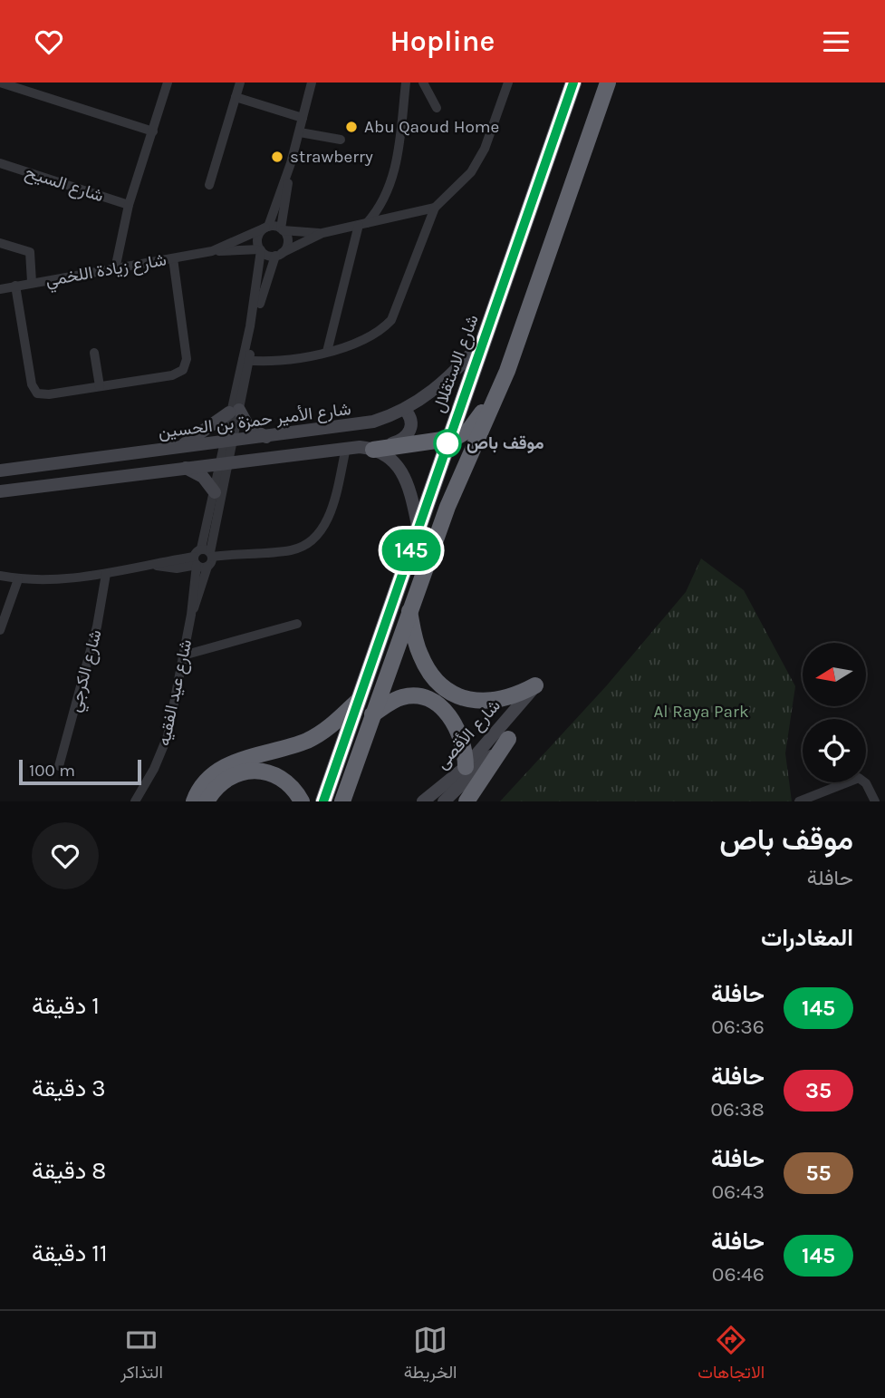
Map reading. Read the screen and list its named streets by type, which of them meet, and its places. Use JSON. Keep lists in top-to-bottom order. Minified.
{"streets":{"highway":["شارع الاستقلال"],"main road":["شارع الأمير حمزة بن الحسين","شارع الأقصى"],"street":["شارع السيح","شارع زيادة اللخمي","شارع الكرجي","شارع عيد الفقيه"]},"crossings":[["شارع الاستقلال","شارع الأمير حمزة بن الحسين"]],"parks":["Al Raya Park"],"places":["Abu Qaoud Home","strawberry","موقف باص"],"lines":["bus line 145"],"scale_bar":"100 m","north":"left","page":{"header":"Hopline","on_map":"145","scale":"100 m","heading":[["موقف باص","حافلة"],"المغادرات"],"list":[{"mark":"145","name":"حافلة","note":"06:36","value":"1 دقيقة"},{"mark":"35","name":"حافلة","note":"06:38","value":"3 دقيقة"},{"mark":"55","name":"حافلة","note":"06:43","value":"8 دقيقة"},{"mark":"145","name":"حافلة","note":"06:46","value":"11 دقيقة"}],"tabs":["الاتجاهات","الخريطة","التذاكر"]}}
